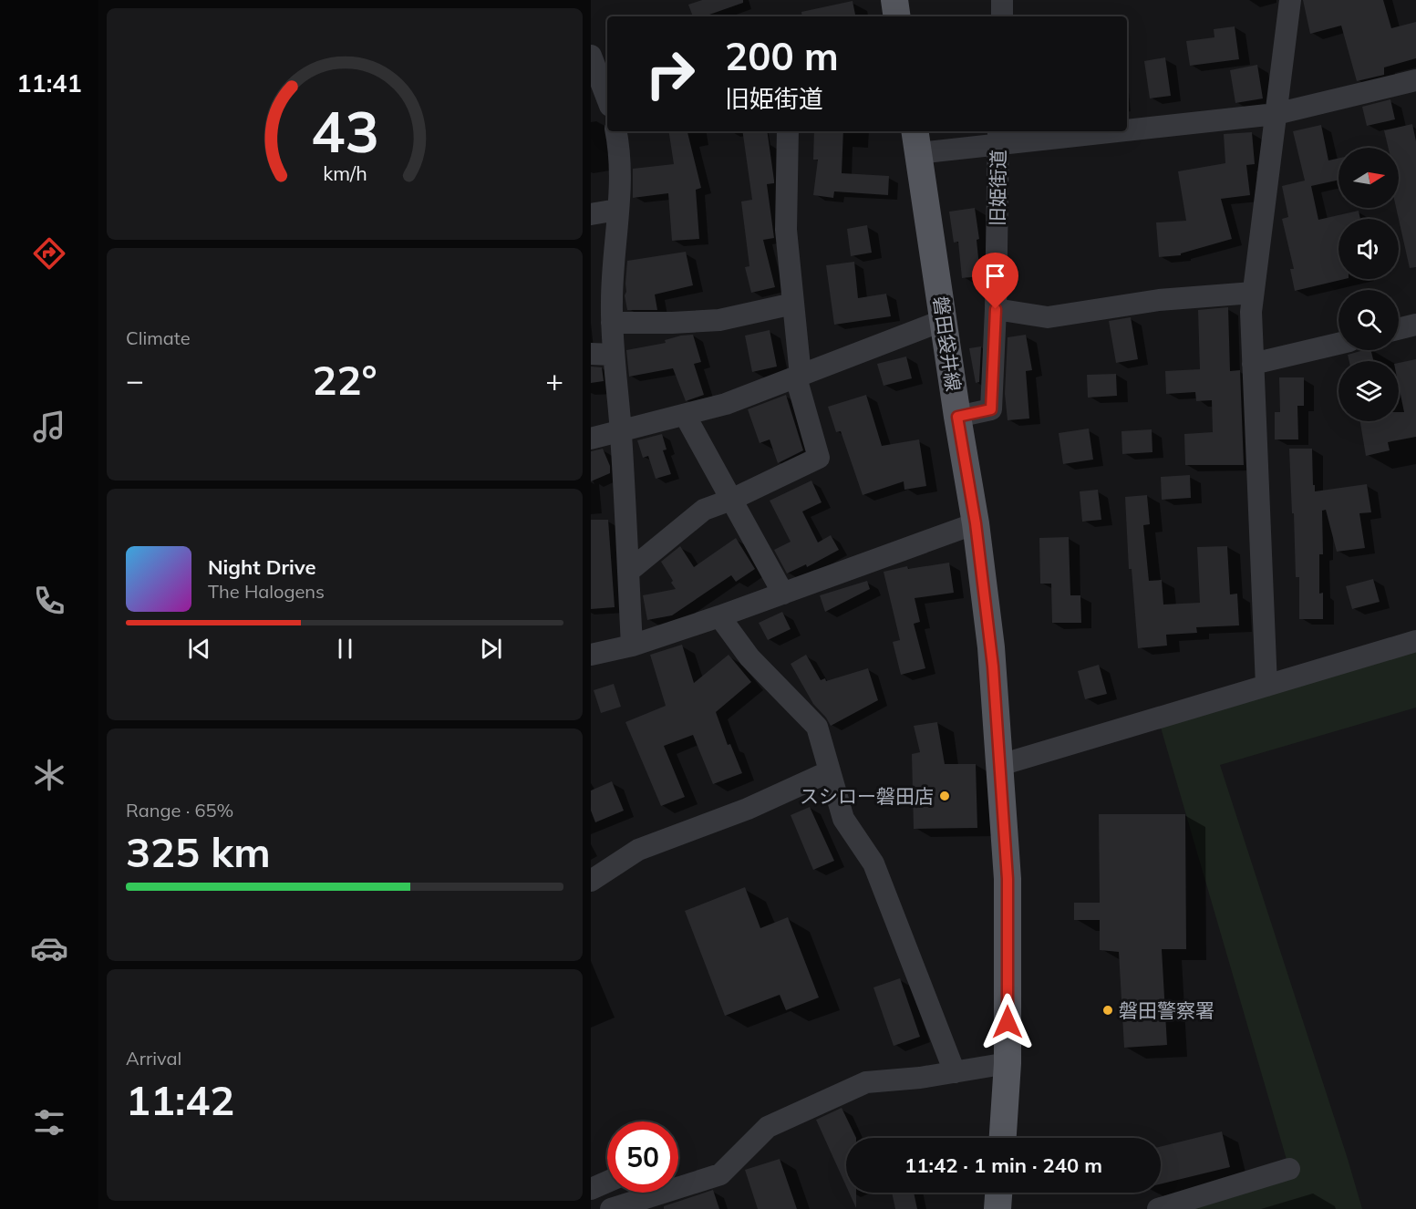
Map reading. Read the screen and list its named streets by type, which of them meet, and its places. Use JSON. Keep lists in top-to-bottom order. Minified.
{"streets":{"main road":["磐田袋井線"],"street":["旧姫街道"]},"crossings":[["旧姫街道","磐田袋井線"]],"places":["スシロー磐田店","磐田警察署"],"north":"right","page":{"tabs":"11:41","turn":["200 m","旧姫街道"],"tile":["Climate",["Range · 65%","325 km"],["Arrival","11:42"]],"heat":["−","22°","+"],"song":["Night Drive","The Halogens"],"limit":"50","trip":"11:42 · 1 min · 240 m","gauge":["43","km/h"]}}
